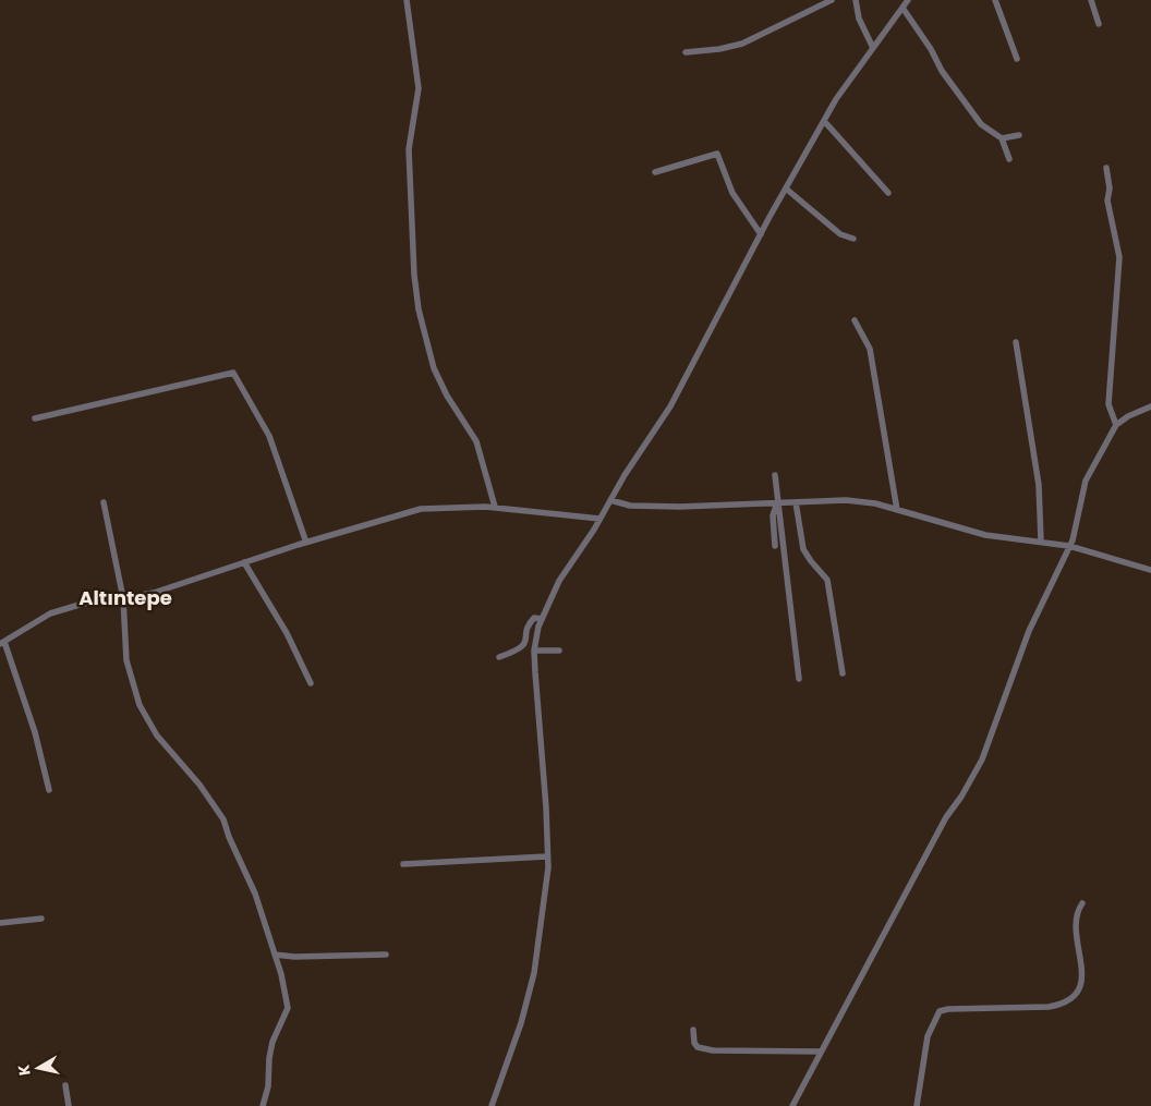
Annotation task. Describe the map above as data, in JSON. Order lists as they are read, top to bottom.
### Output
{
  "districts": ["Altıntepe"],
  "north": "left"
}
